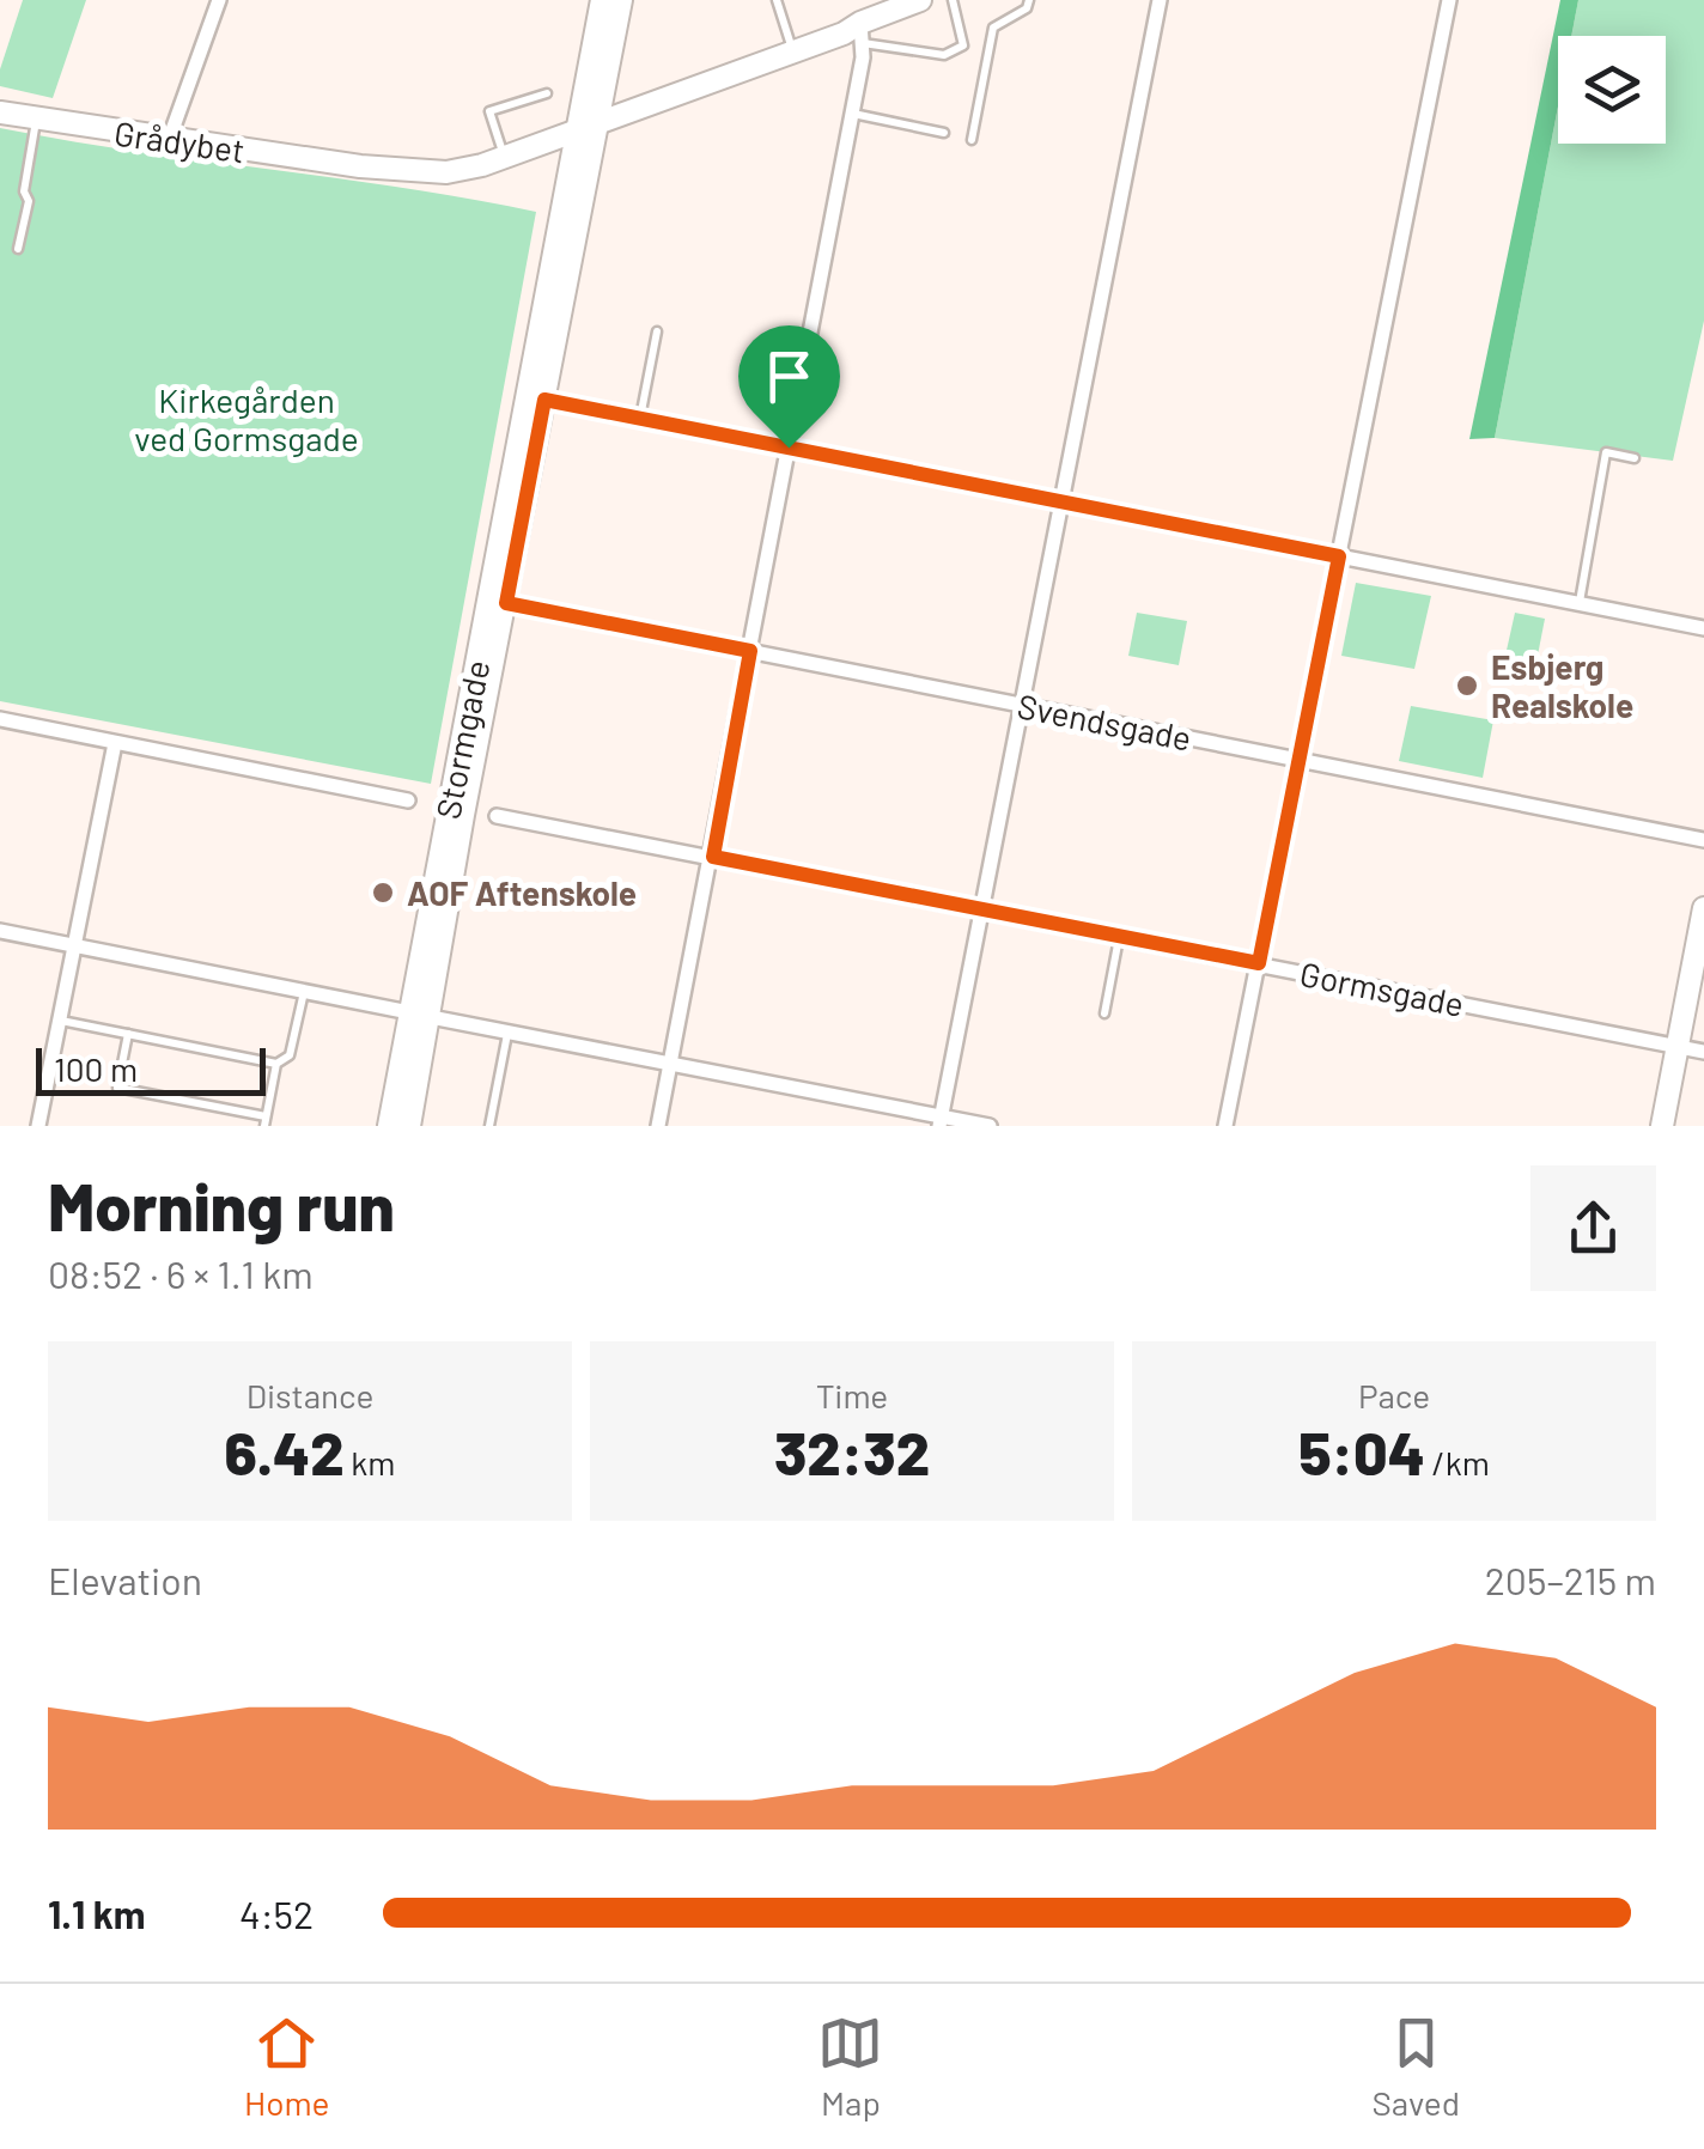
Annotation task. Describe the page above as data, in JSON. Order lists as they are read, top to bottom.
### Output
{
  "streets": {
    "street": [
      "Grådybet",
      "Svendsgade",
      "Stormgade",
      "Gormsgade"
    ]
  },
  "crossings": [
    ["Grådybet", "Stormgade"],
    ["Svendsgade", "Stormgade"]
  ],
  "parks": ["Kirkegården ved Gormsgade"],
  "places": ["Esbjerg Realskole", "AOF Aftenskole"],
  "scale_bar": "100 m",
  "page": {
    "scale": "100 m",
    "heading": ["Morning run", "08:52 · 6 × 1.1 km"],
    "stats": [
      ["Distance", "6.42 km"],
      ["Time", "32:32"],
      ["Pace", "5:04 /km"]
    ],
    "chart": ["Elevation", "205–215 m"],
    "list": [
      {
        "name": "1.1 km",
        "note": "4:52"
      }
    ],
    "tabs": ["Home", "Map", "Saved"]
  }
}
